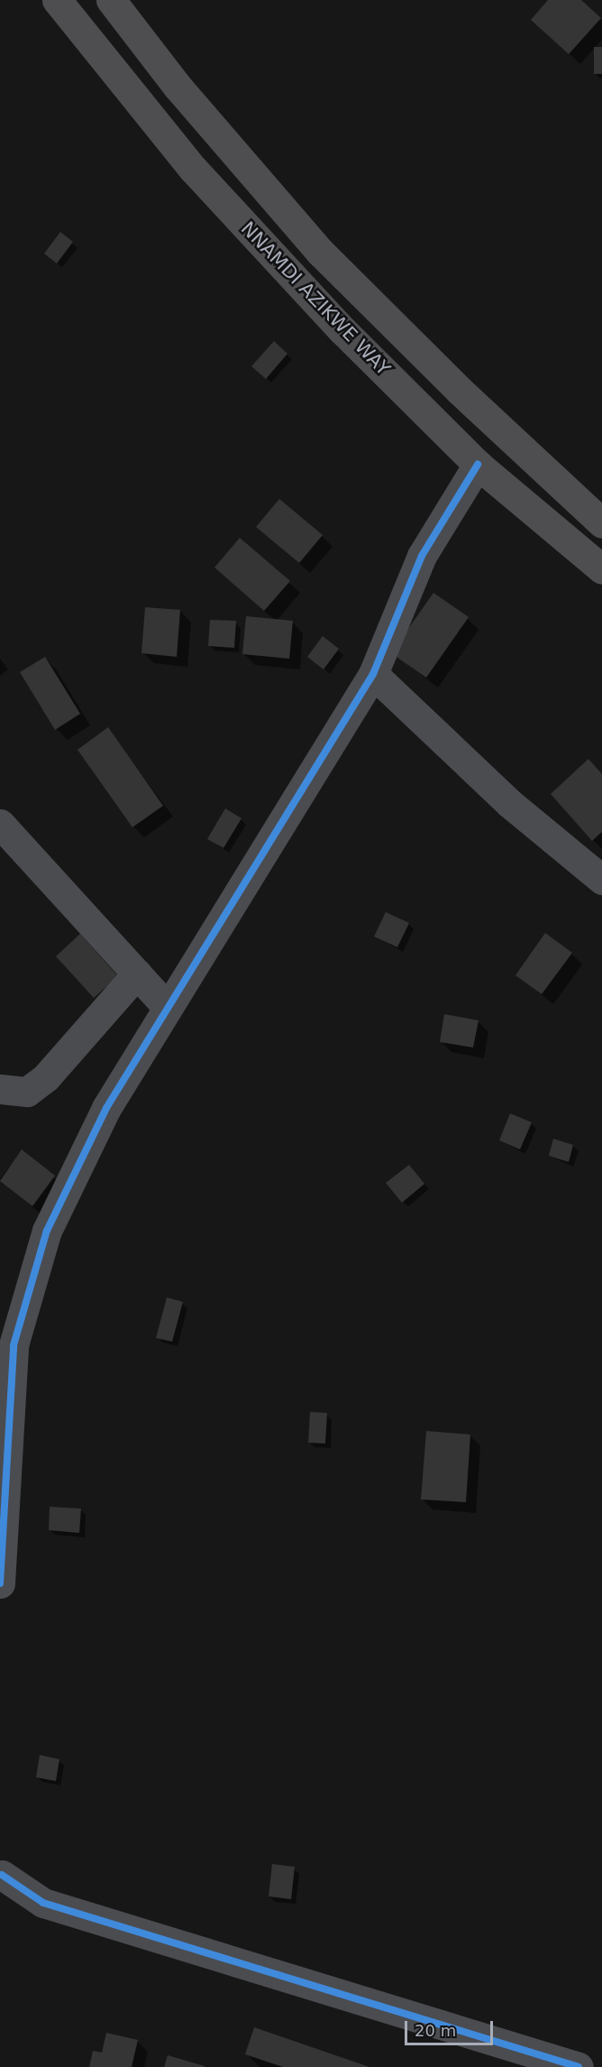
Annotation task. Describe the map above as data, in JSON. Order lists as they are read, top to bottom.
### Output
{
  "streets": {
    "highway": ["NNAMDI AZIKWE WAY"]
  },
  "scale_bar": "20 m"
}
